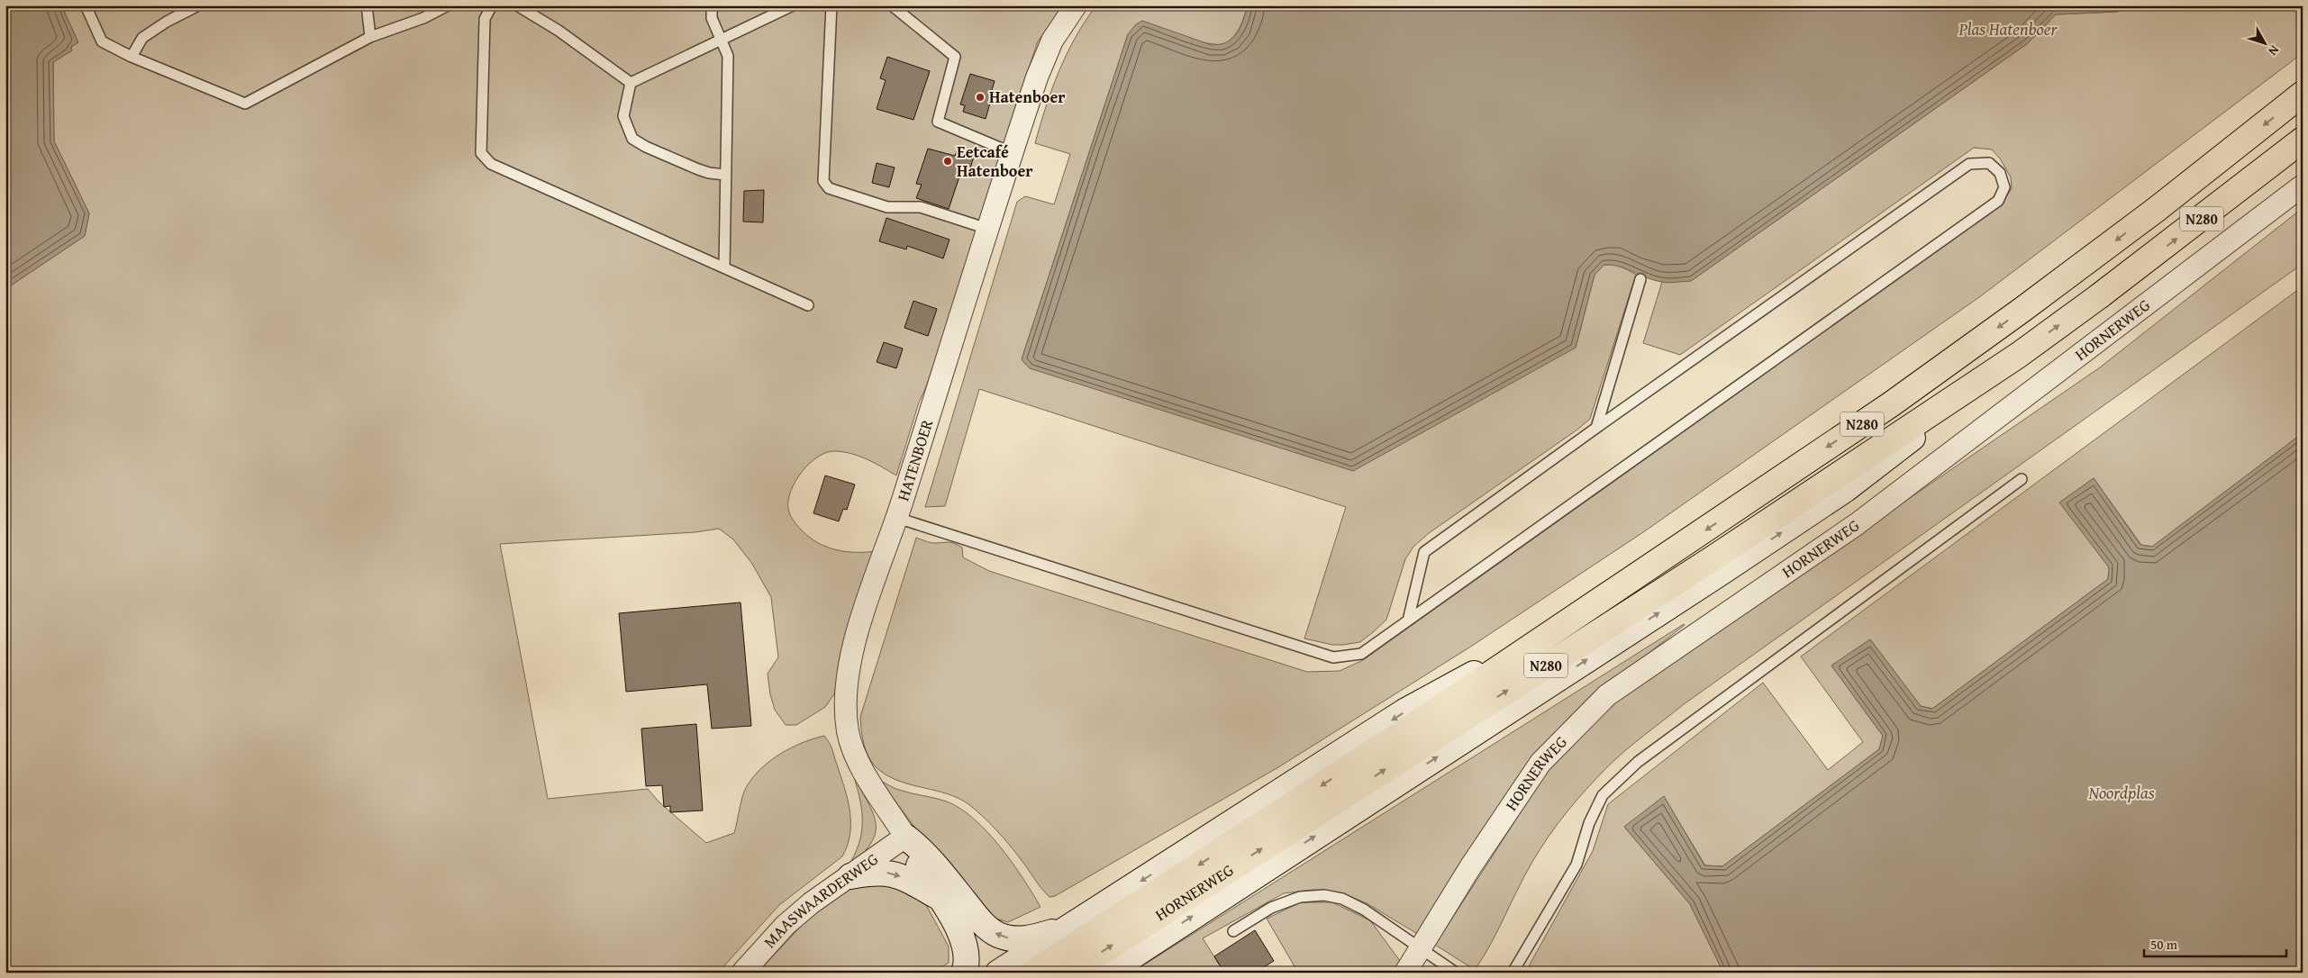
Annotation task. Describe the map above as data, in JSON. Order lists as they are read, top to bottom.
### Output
{
  "streets": {
    "main road": ["N280", "HORNERWEG"],
    "street": ["HATENBOER", "MAASWAARDERWEG"]
  },
  "crossings": [
    ["HATENBOER", "MAASWAARDERWEG"]
  ],
  "water": ["Plas Hatenboer", "Noordplas"],
  "places": ["Hatenboer", "Eetcafé Hatenboer"],
  "scale_bar": "50 m",
  "north": "bottom right"
}
